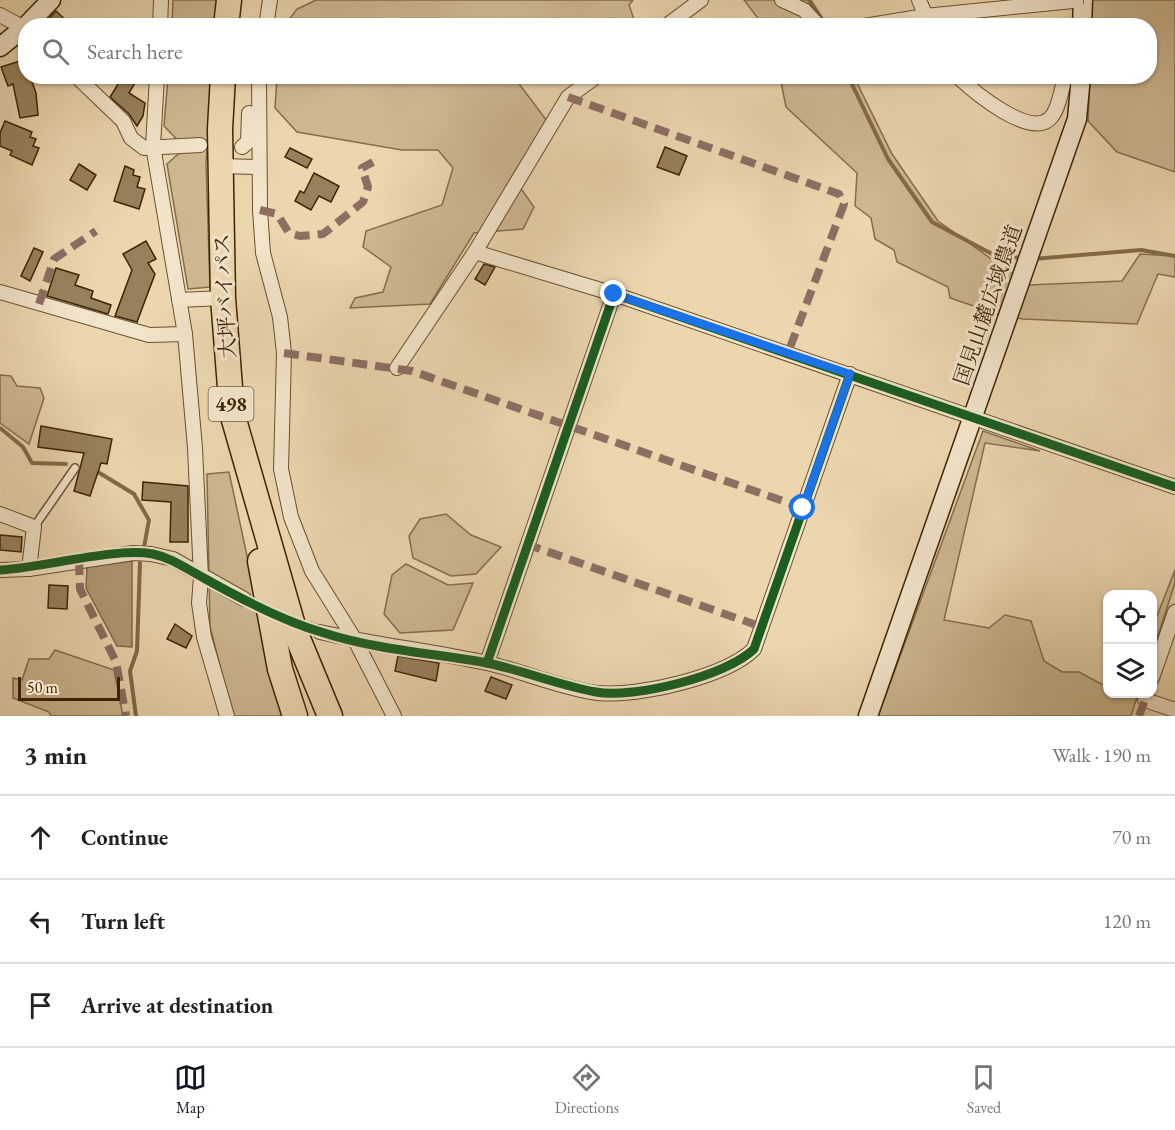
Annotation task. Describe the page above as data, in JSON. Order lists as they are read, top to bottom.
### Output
{
  "streets": {
    "highway": ["大坪バイパス", "498"],
    "street": ["国見山麓広域農道"]
  },
  "scale_bar": "50 m",
  "page": {
    "search": "Search here",
    "scale": "50 m",
    "heading": ["3 min", "Walk · 190 m"],
    "list": [
      ["Continue", "70 m"],
      ["Turn left", "120 m"],
      "Arrive at destination"
    ],
    "nav": ["Map", "Directions", "Saved"]
  }
}
